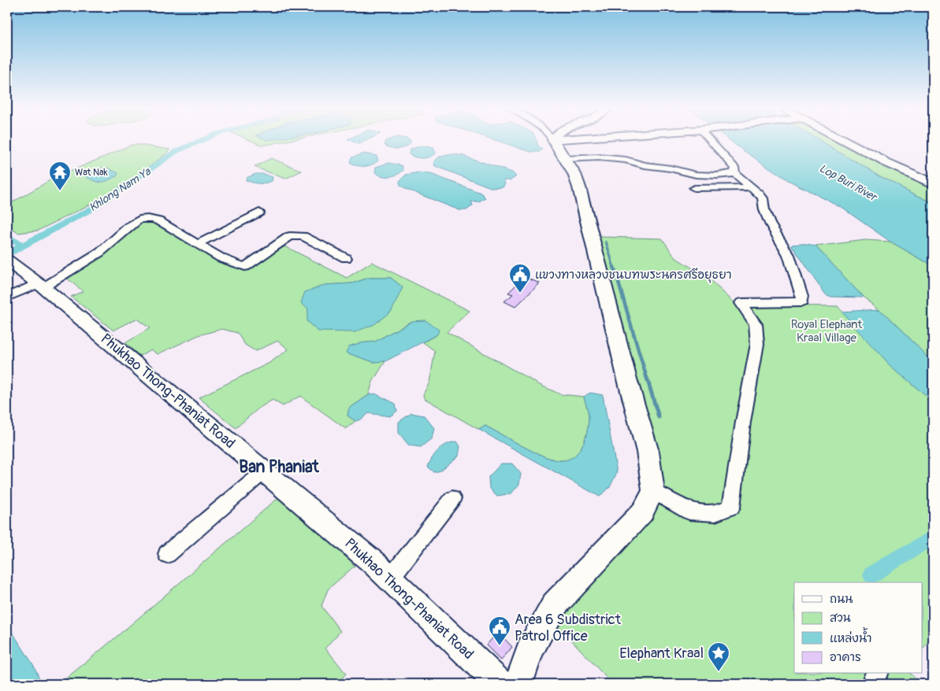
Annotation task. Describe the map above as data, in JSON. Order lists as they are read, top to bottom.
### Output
{
  "streets": {
    "street": ["Phukhao Thong-Phaniat Road"]
  },
  "districts": ["Ban Phaniat"],
  "water": ["Lop Buri River", "Khlong Nam Ya"],
  "parks": ["Royal Elephant Kraal Village"],
  "places": {
    "temple": ["Wat Nak"],
    "public building": ["แขวงทางหลวงชนบทพระนครศรีอยุธยา", "Area 6 Subdistrict Patrol Office"],
    "place": ["Elephant Kraal"]
  },
  "legend": [
    "ถนน",
    "สวน",
    "แหล่งน้ำ",
    "อาคาร"
  ]
}
